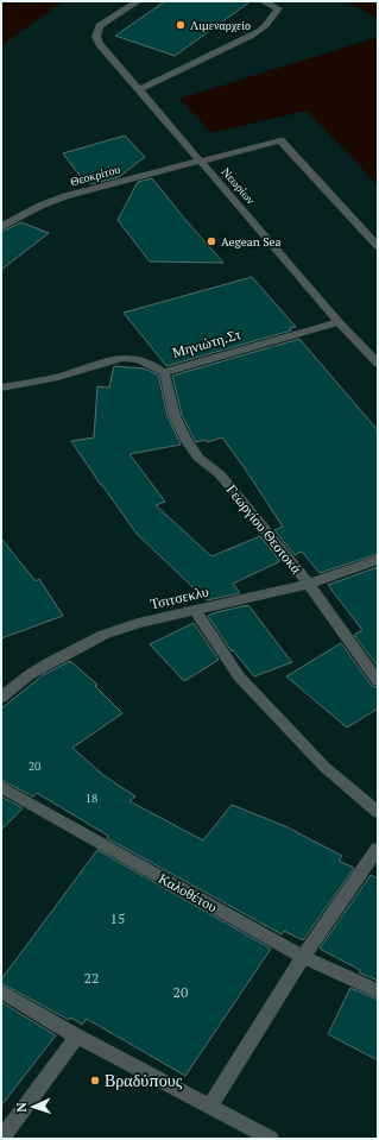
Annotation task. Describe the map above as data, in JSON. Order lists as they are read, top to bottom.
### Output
{
  "streets": {
    "street": [
      "Θεοκρίτου",
      "Νεωρίων",
      "Μηνιώτη.Στ",
      "Γεωργίου Θεοτοκά",
      "Τσιτσεκλυ",
      "Καλοθέτου"
    ]
  },
  "crossings": [
    ["Θεοκρίτου", "Νεωρίων"],
    ["Νεωρίων", "Μηνιώτη.Στ"],
    ["Μηνιώτη.Στ", "Γεωργίου Θεοτοκά"],
    ["Γεωργίου Θεοτοκά", "Τσιτσεκλυ"]
  ],
  "places": ["Λιμεναρχείο", "Aegean Sea", "Βραδύπους"],
  "house_numbers": [
    "20",
    "18",
    "15",
    "22",
    "20"
  ],
  "north": "left"
}
